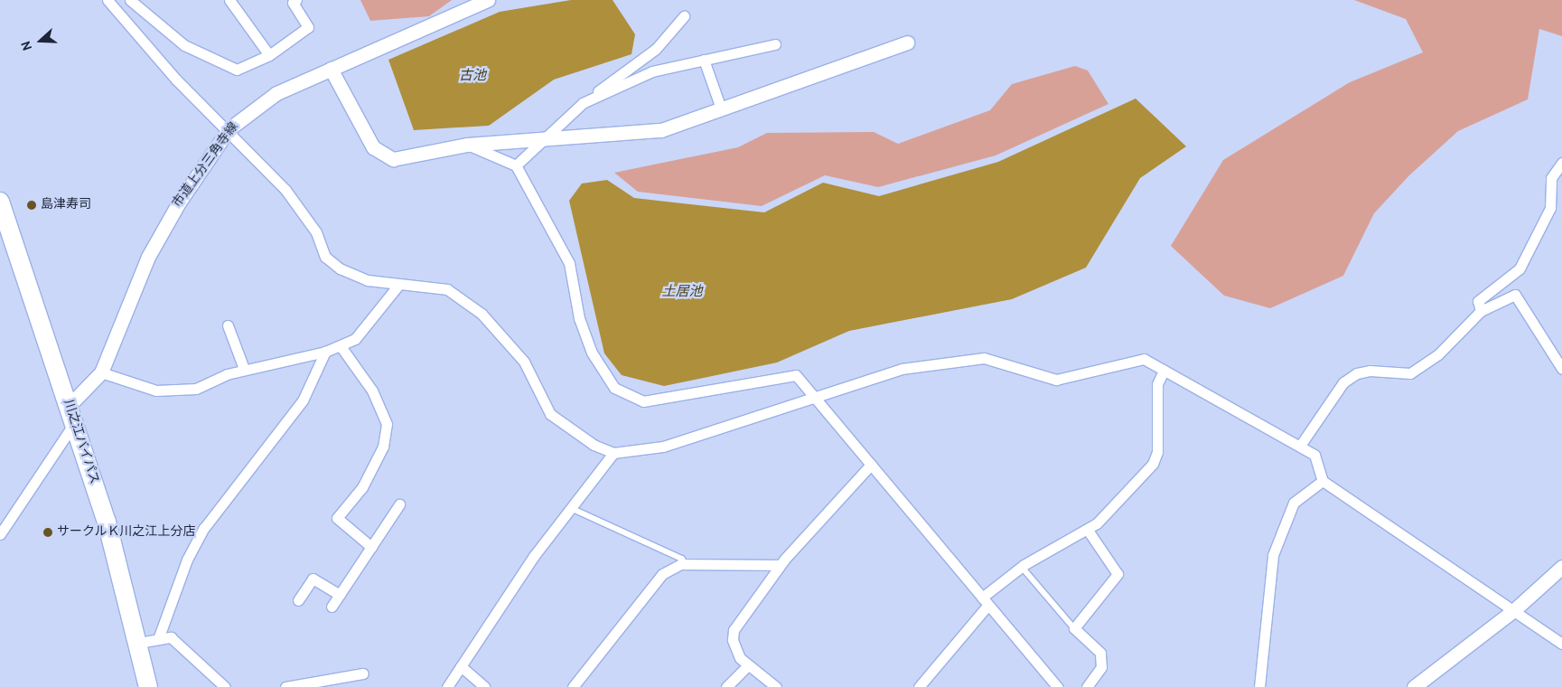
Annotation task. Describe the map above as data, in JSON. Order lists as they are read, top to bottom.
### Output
{
  "streets": {
    "highway": ["川之江バイパス"],
    "street": ["市道上分三角寺線"]
  },
  "crossings": [
    ["市道上分三角寺線", "川之江バイパス"]
  ],
  "water": ["古池", "土居池"],
  "places": ["島津寿司", "サークルＫ川之江上分店"],
  "north": "left"
}
